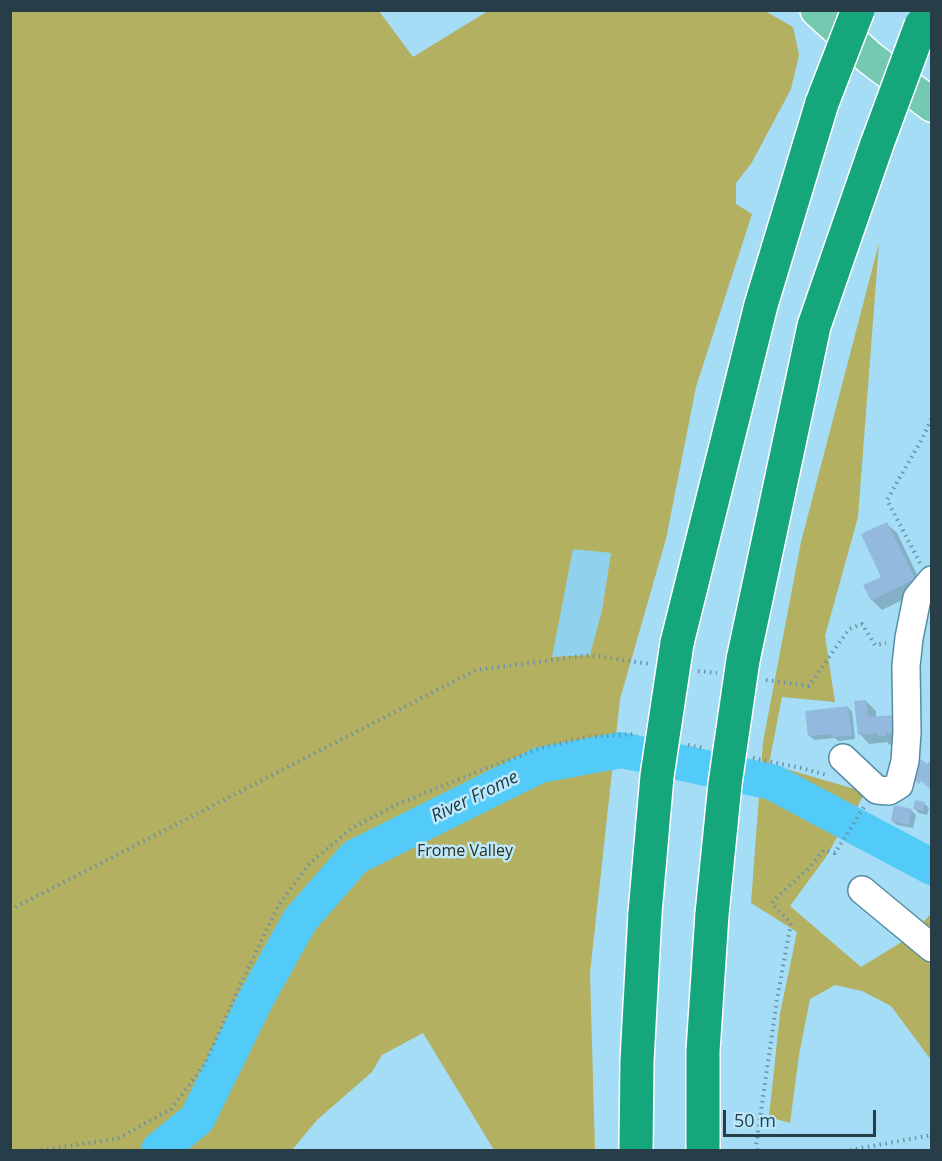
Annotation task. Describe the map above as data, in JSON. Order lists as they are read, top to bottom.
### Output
{
  "water": ["River Frome"],
  "parks": ["Frome Valley"],
  "scale_bar": "50 m"
}
